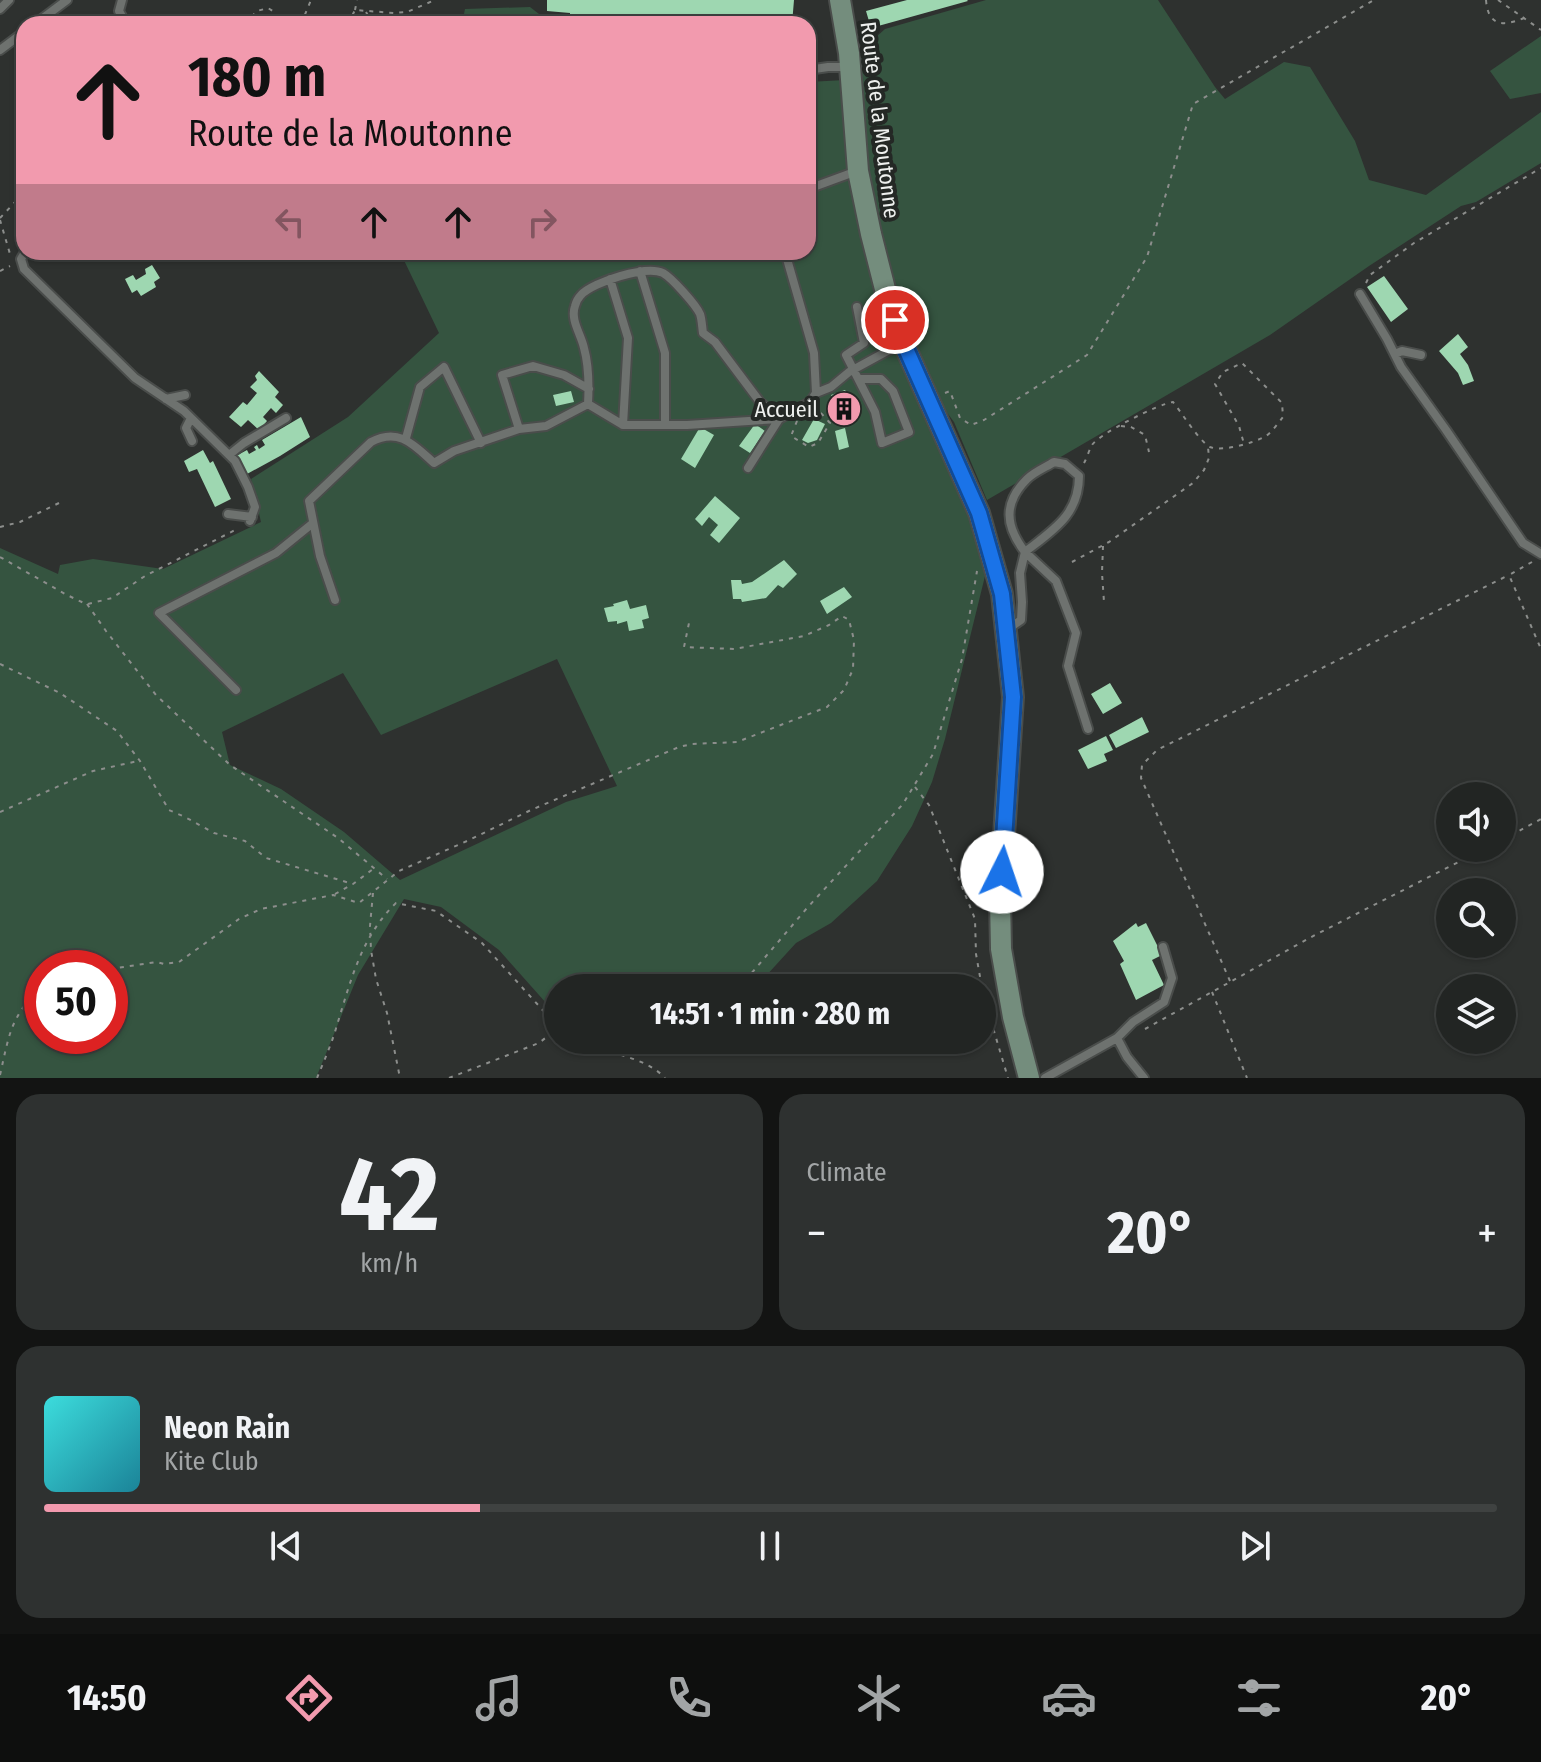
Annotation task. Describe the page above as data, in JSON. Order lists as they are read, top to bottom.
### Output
{
  "streets": {
    "main road": ["Route de la Moutonne"]
  },
  "places": {
    "building": ["Accueil"]
  },
  "page": {
    "turn": ["180 m", "Route de la Moutonne"],
    "limit": "50",
    "trip": "14:51 · 1 min · 280 m",
    "tile": [
      ["42", "km/h"],
      "Climate"
    ],
    "heat": ["−", "20°", "+"],
    "song": ["Neon Rain", "Kite Club"],
    "tabs": ["14:50", "20°"]
  }
}
